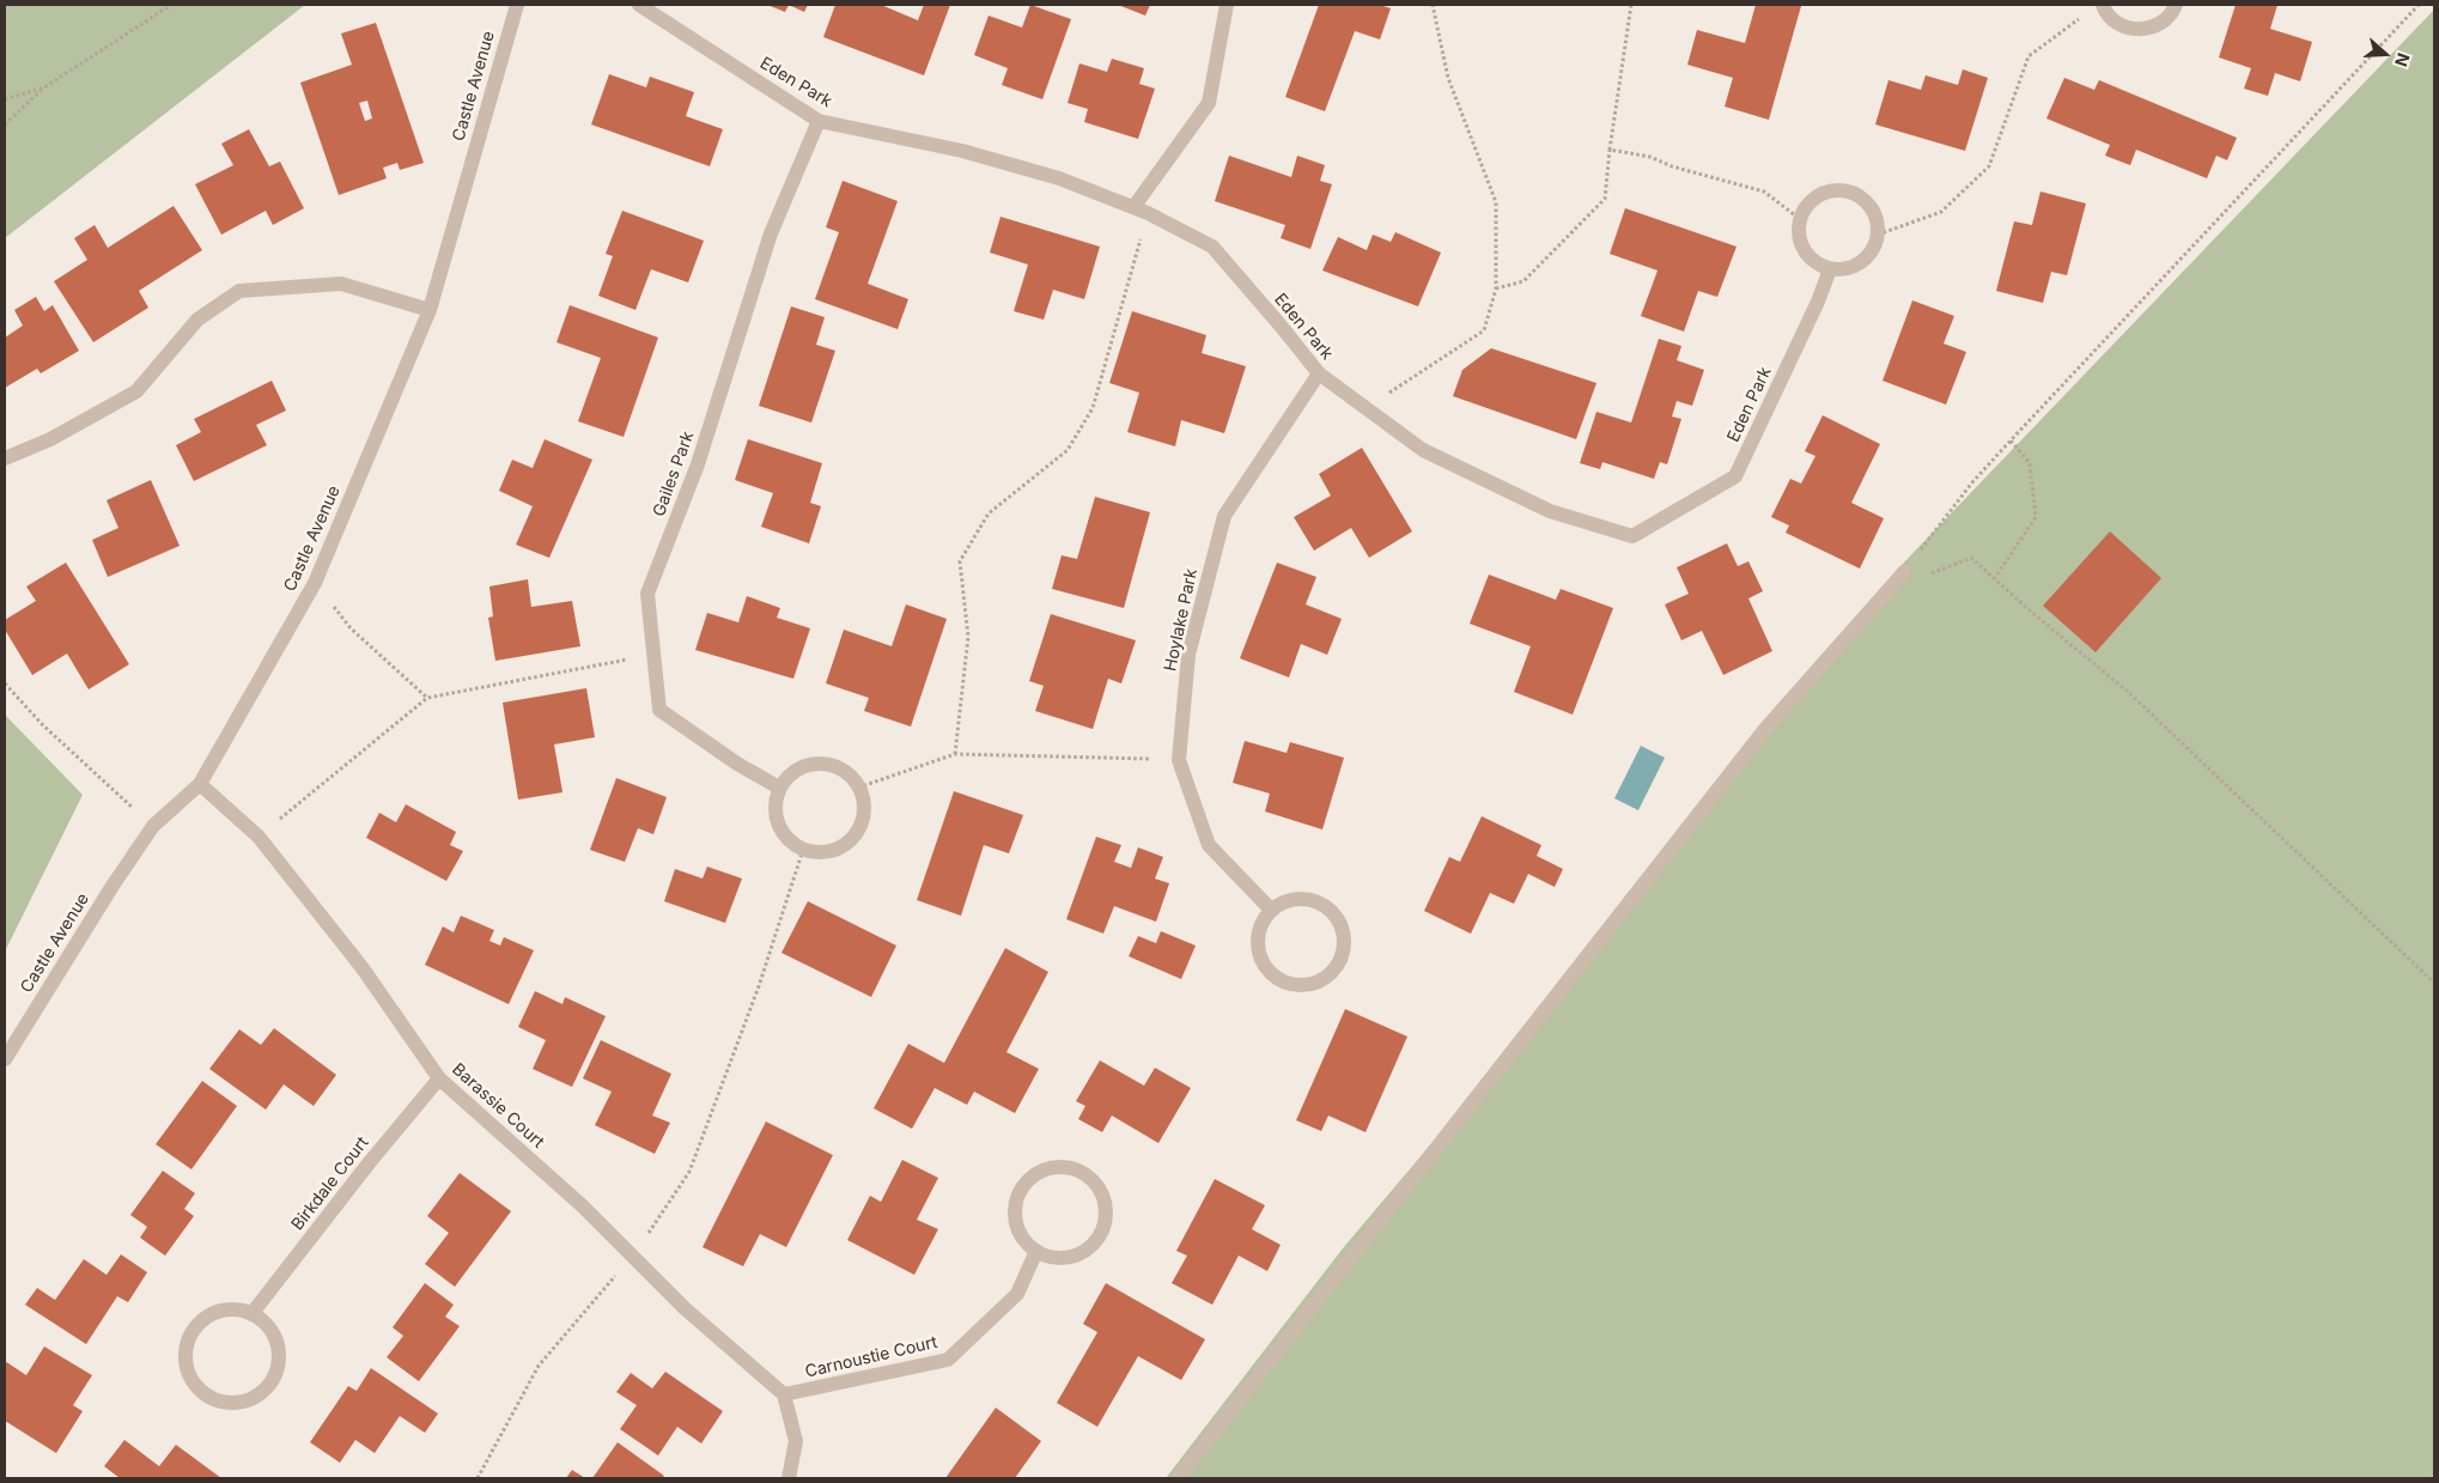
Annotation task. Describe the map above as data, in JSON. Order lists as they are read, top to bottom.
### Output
{
  "streets": {
    "street": [
      "Eden Park",
      "Castle Avenue",
      "Gailes Park",
      "Hoylake Park",
      "Barassie Court",
      "Birkdale Court",
      "Carnoustie Court"
    ]
  },
  "crossings": [
    ["Eden Park", "Gailes Park"],
    ["Eden Park", "Hoylake Park"],
    ["Castle Avenue", "Barassie Court"],
    ["Barassie Court", "Birkdale Court"],
    ["Barassie Court", "Carnoustie Court"]
  ],
  "north": "right"
}
